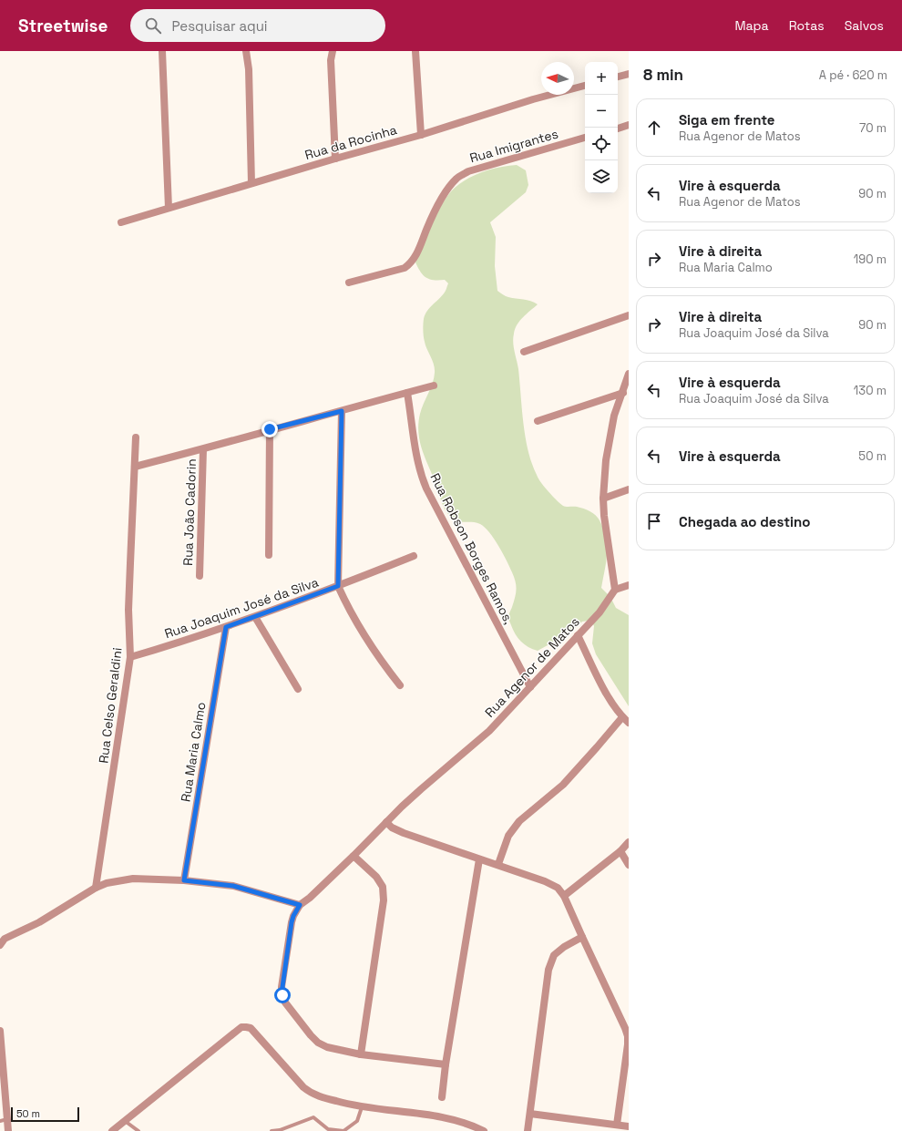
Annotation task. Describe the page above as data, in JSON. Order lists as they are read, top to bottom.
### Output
{
  "streets": {
    "street": [
      "Rua da Rocinha",
      "Rua Imigrantes",
      "Rua João Cadorin",
      "Rua Robson Borges Ramos,",
      "Rua Joaquim José da Silva",
      "Rua Agenor de Matos",
      "Rua Celso Geraldini",
      "Rua Maria Calmo"
    ]
  },
  "crossings": [
    ["Rua Robson Borges Ramos,", "Rua Agenor de Matos"],
    ["Rua Joaquim José da Silva", "Rua Celso Geraldini"],
    ["Rua Joaquim José da Silva", "Rua Maria Calmo"]
  ],
  "scale_bar": "50 m",
  "north": "left",
  "page": {
    "header": "Streetwise",
    "search": "Pesquisar aqui",
    "nav": ["Mapa", "Rotas", "Salvos"],
    "heading": ["8 min", "A pé · 620 m"],
    "map_buttons": ["+", "−"],
    "list": [
      ["Siga em frente", "Rua Agenor de Matos", "70 m"],
      ["Vire à esquerda", "Rua Agenor de Matos", "90 m"],
      ["Vire à direita", "Rua Maria Calmo", "190 m"],
      ["Vire à direita", "Rua Joaquim José da Silva", "90 m"],
      ["Vire à esquerda", "Rua Joaquim José da Silva", "130 m"],
      ["Vire à esquerda", "50 m"],
      "Chegada ao destino"
    ],
    "scale": "50 m"
  }
}
